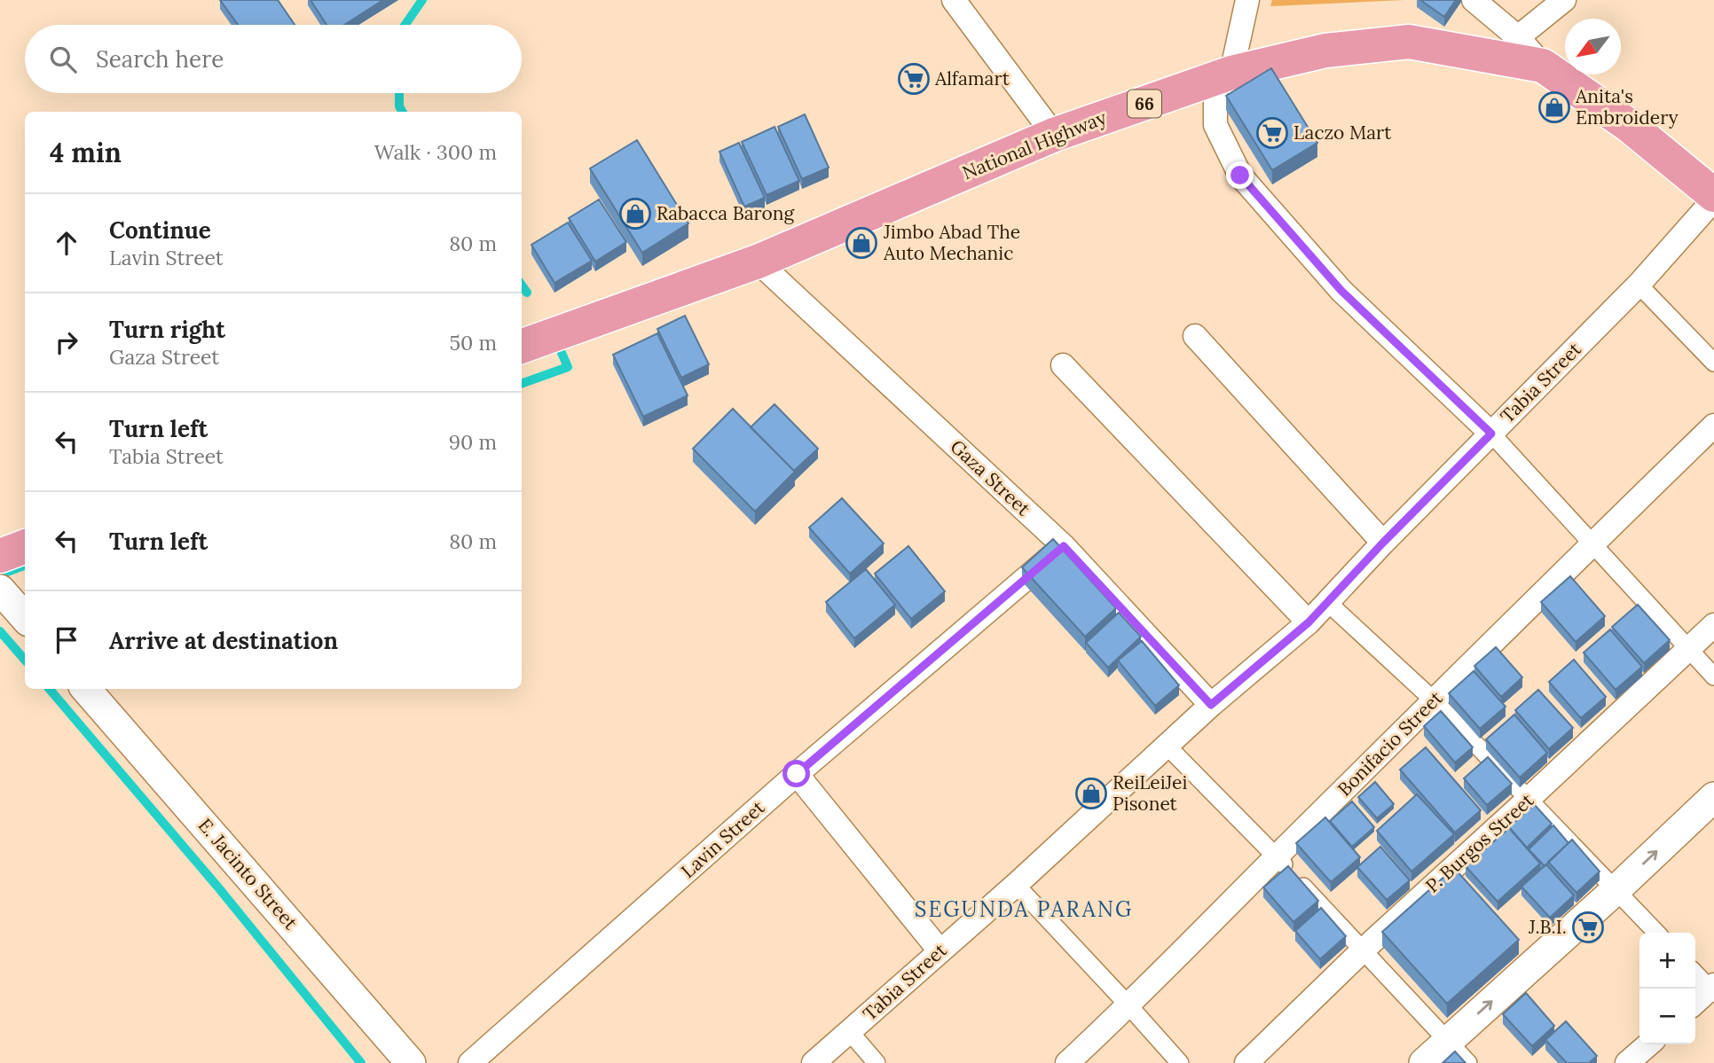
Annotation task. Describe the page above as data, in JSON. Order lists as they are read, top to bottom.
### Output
{
  "streets": {
    "main road": ["66", "National Highway"],
    "street": [
      "Tabia Street",
      "Gaza Street",
      "Bonifacio Street",
      "Lavin Street",
      "P. Burgos Street",
      "E. Jacinto Street"
    ]
  },
  "crossings": [
    ["National Highway", "Tabia Street"],
    ["National Highway", "Gaza Street"],
    ["Tabia Street", "Gaza Street"],
    ["Gaza Street", "Lavin Street"]
  ],
  "districts": ["SEGUNDA PARANG"],
  "places": {
    "supermarket": ["Alfamart", "Laczo Mart", "J.B.I."],
    "shop": [
      "Anita's Embroidery",
      "Rabacca Barong",
      "Jimbo Abad The Auto Mechanic",
      "ReiLeiJei Pisonet"
    ]
  },
  "north": "bottom left",
  "page": {
    "search": "Search here",
    "heading": ["4 min", "Walk · 300 m"],
    "list": [
      ["Continue", "Lavin Street", "80 m"],
      ["Turn right", "Gaza Street", "50 m"],
      ["Turn left", "Tabia Street", "90 m"],
      ["Turn left", "80 m"],
      "Arrive at destination"
    ],
    "map_buttons": ["+", "−"]
  }
}
